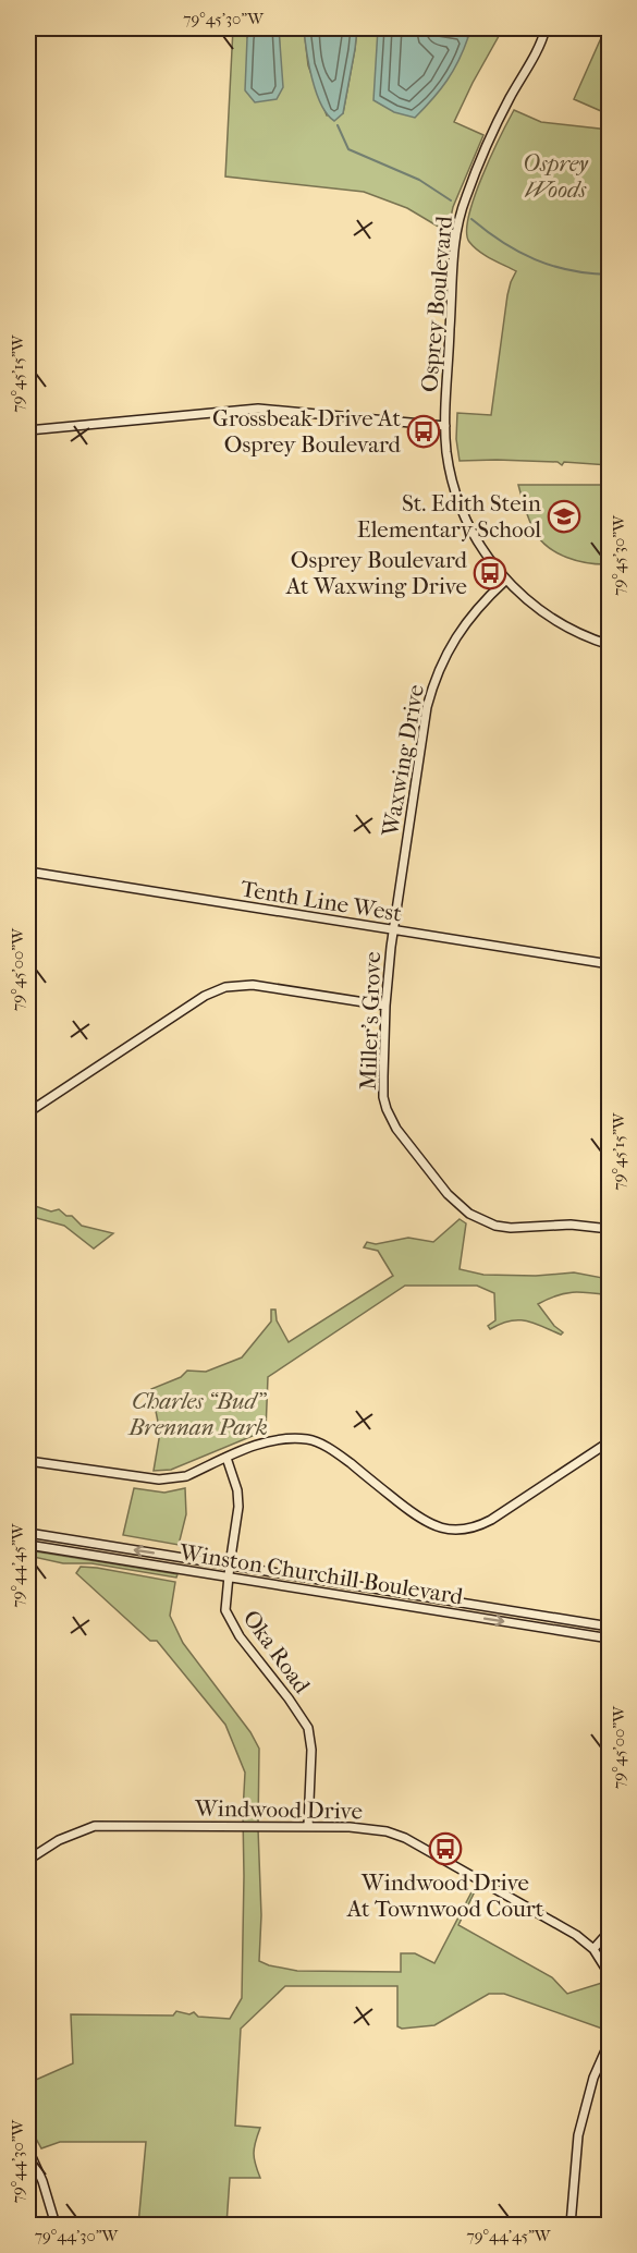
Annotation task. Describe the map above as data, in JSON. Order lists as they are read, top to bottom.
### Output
{
  "streets": {
    "street": [
      "Osprey Boulevard",
      "Waxwing Drive",
      "Tenth Line West",
      "Miller's Grove",
      "Winston Churchill Boulevard",
      "Oka Road",
      "Windwood Drive"
    ]
  },
  "crossings": [
    ["Osprey Boulevard", "Waxwing Drive"],
    ["Waxwing Drive", "Tenth Line West"],
    ["Waxwing Drive", "Miller's Grove"],
    ["Tenth Line West", "Miller's Grove"],
    ["Winston Churchill Boulevard", "Oka Road"],
    ["Oka Road", "Windwood Drive"]
  ],
  "parks": ["Osprey Woods", "Charles “Bud” Brennan Park"],
  "places": {
    "bus stop": ["Grossbeak Drive At Osprey Boulevard", "Osprey Boulevard At Waxwing Drive", "Windwood Drive At Townwood Court"],
    "school or university": ["St. Edith Stein Elementary School"]
  },
  "coordinates": [
    "79°45'30\"W",
    "79°45'15\"W",
    "79°45'00\"W",
    "79°44'45\"W",
    "79°44'30\"W"
  ]
}
